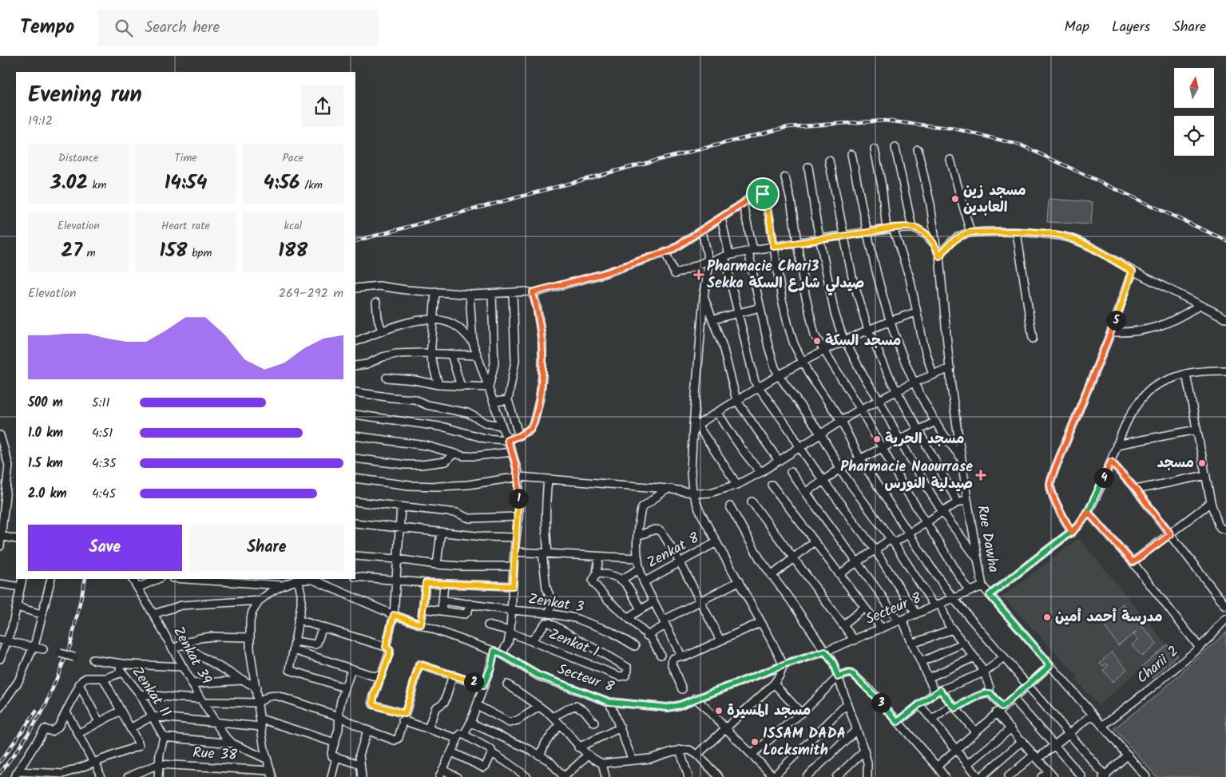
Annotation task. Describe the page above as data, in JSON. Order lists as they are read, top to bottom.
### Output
{
  "streets": {
    "street": [
      "Rue Dawha",
      "Zenkat 8",
      "Zenkat 3",
      "Secteur 8",
      "Zenkat 1",
      "Zenkat 39",
      "Charii 2",
      "Zenkat 11",
      "Rue 38"
    ]
  },
  "crossings": [
    ["Rue Dawha", "Secteur 8"],
    ["Rue Dawha", "Charii 2"],
    ["Zenkat 39", "Zenkat 11"]
  ],
  "places": {
    "other": [
      "مسجد زين العابدين",
      "مسجد السكة",
      "مسجد الحرية",
      "مسجد",
      "مدرسة أحمد أمين",
      "مسجد المسيرة",
      "ISSAM DADA Locksmith"
    ],
    "health": ["Pharmacie Chari3 Sekka صيدلي شارع السكة", "Pharmacie Naourrase صيدلية النورس"]
  },
  "north": "top",
  "page": {
    "header": "Tempo",
    "search": "Search here",
    "nav": ["Map", "Layers", "Share"],
    "heading": ["Evening run", "19:12"],
    "stats": [
      ["Distance", "3.02 km"],
      ["Time", "14:54"],
      ["Pace", "4:56 /km"],
      ["Elevation", "27 m"],
      ["Heart rate", "158 bpm"],
      ["kcal", "188"]
    ],
    "chart": ["Elevation", "269–292 m"],
    "pins": [
      "5",
      "4",
      "1",
      "2",
      "3"
    ],
    "list": [
      {
        "name": "500 m",
        "note": "5:11"
      },
      {
        "name": "1.0 km",
        "note": "4:51"
      },
      {
        "name": "1.5 km",
        "note": "4:35"
      },
      {
        "name": "2.0 km",
        "note": "4:45"
      }
    ],
    "buttons": ["Save", "Share"]
  }
}
